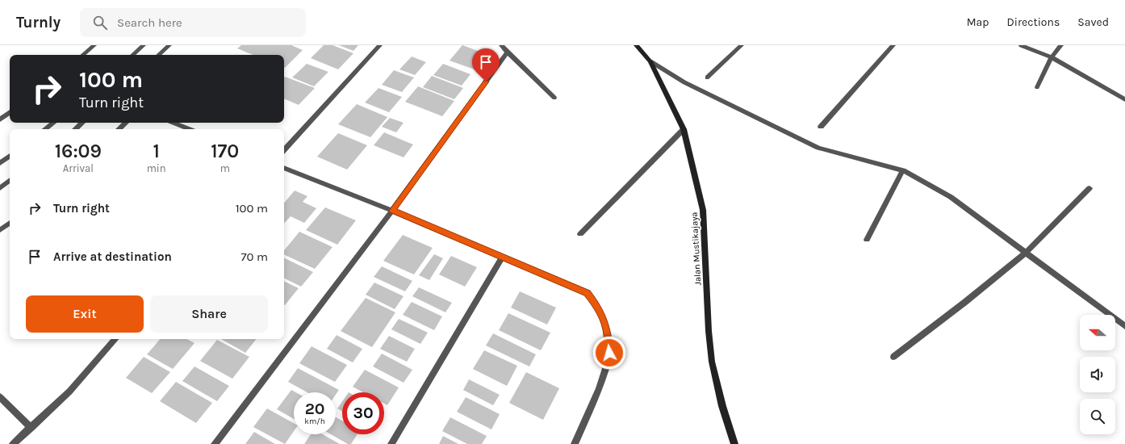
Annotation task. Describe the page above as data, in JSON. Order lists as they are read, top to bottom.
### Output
{
  "streets": {
    "main road": ["Jalan Mustikajaya"]
  },
  "north": "left",
  "page": {
    "header": "Turnly",
    "search": "Search here",
    "nav": ["Map", "Directions", "Saved"],
    "turn": ["100 m", "Turn right"],
    "eta": [
      "16:09",
      "Arrival",
      "1",
      "min",
      "170",
      "m"
    ],
    "list": [
      {
        "name": "Turn right",
        "value": "100 m"
      },
      {
        "name": "Arrive at destination",
        "value": "70 m"
      }
    ],
    "buttons": ["Exit", "Share"],
    "speed": "20 km/h",
    "limit": "30"
  }
}
